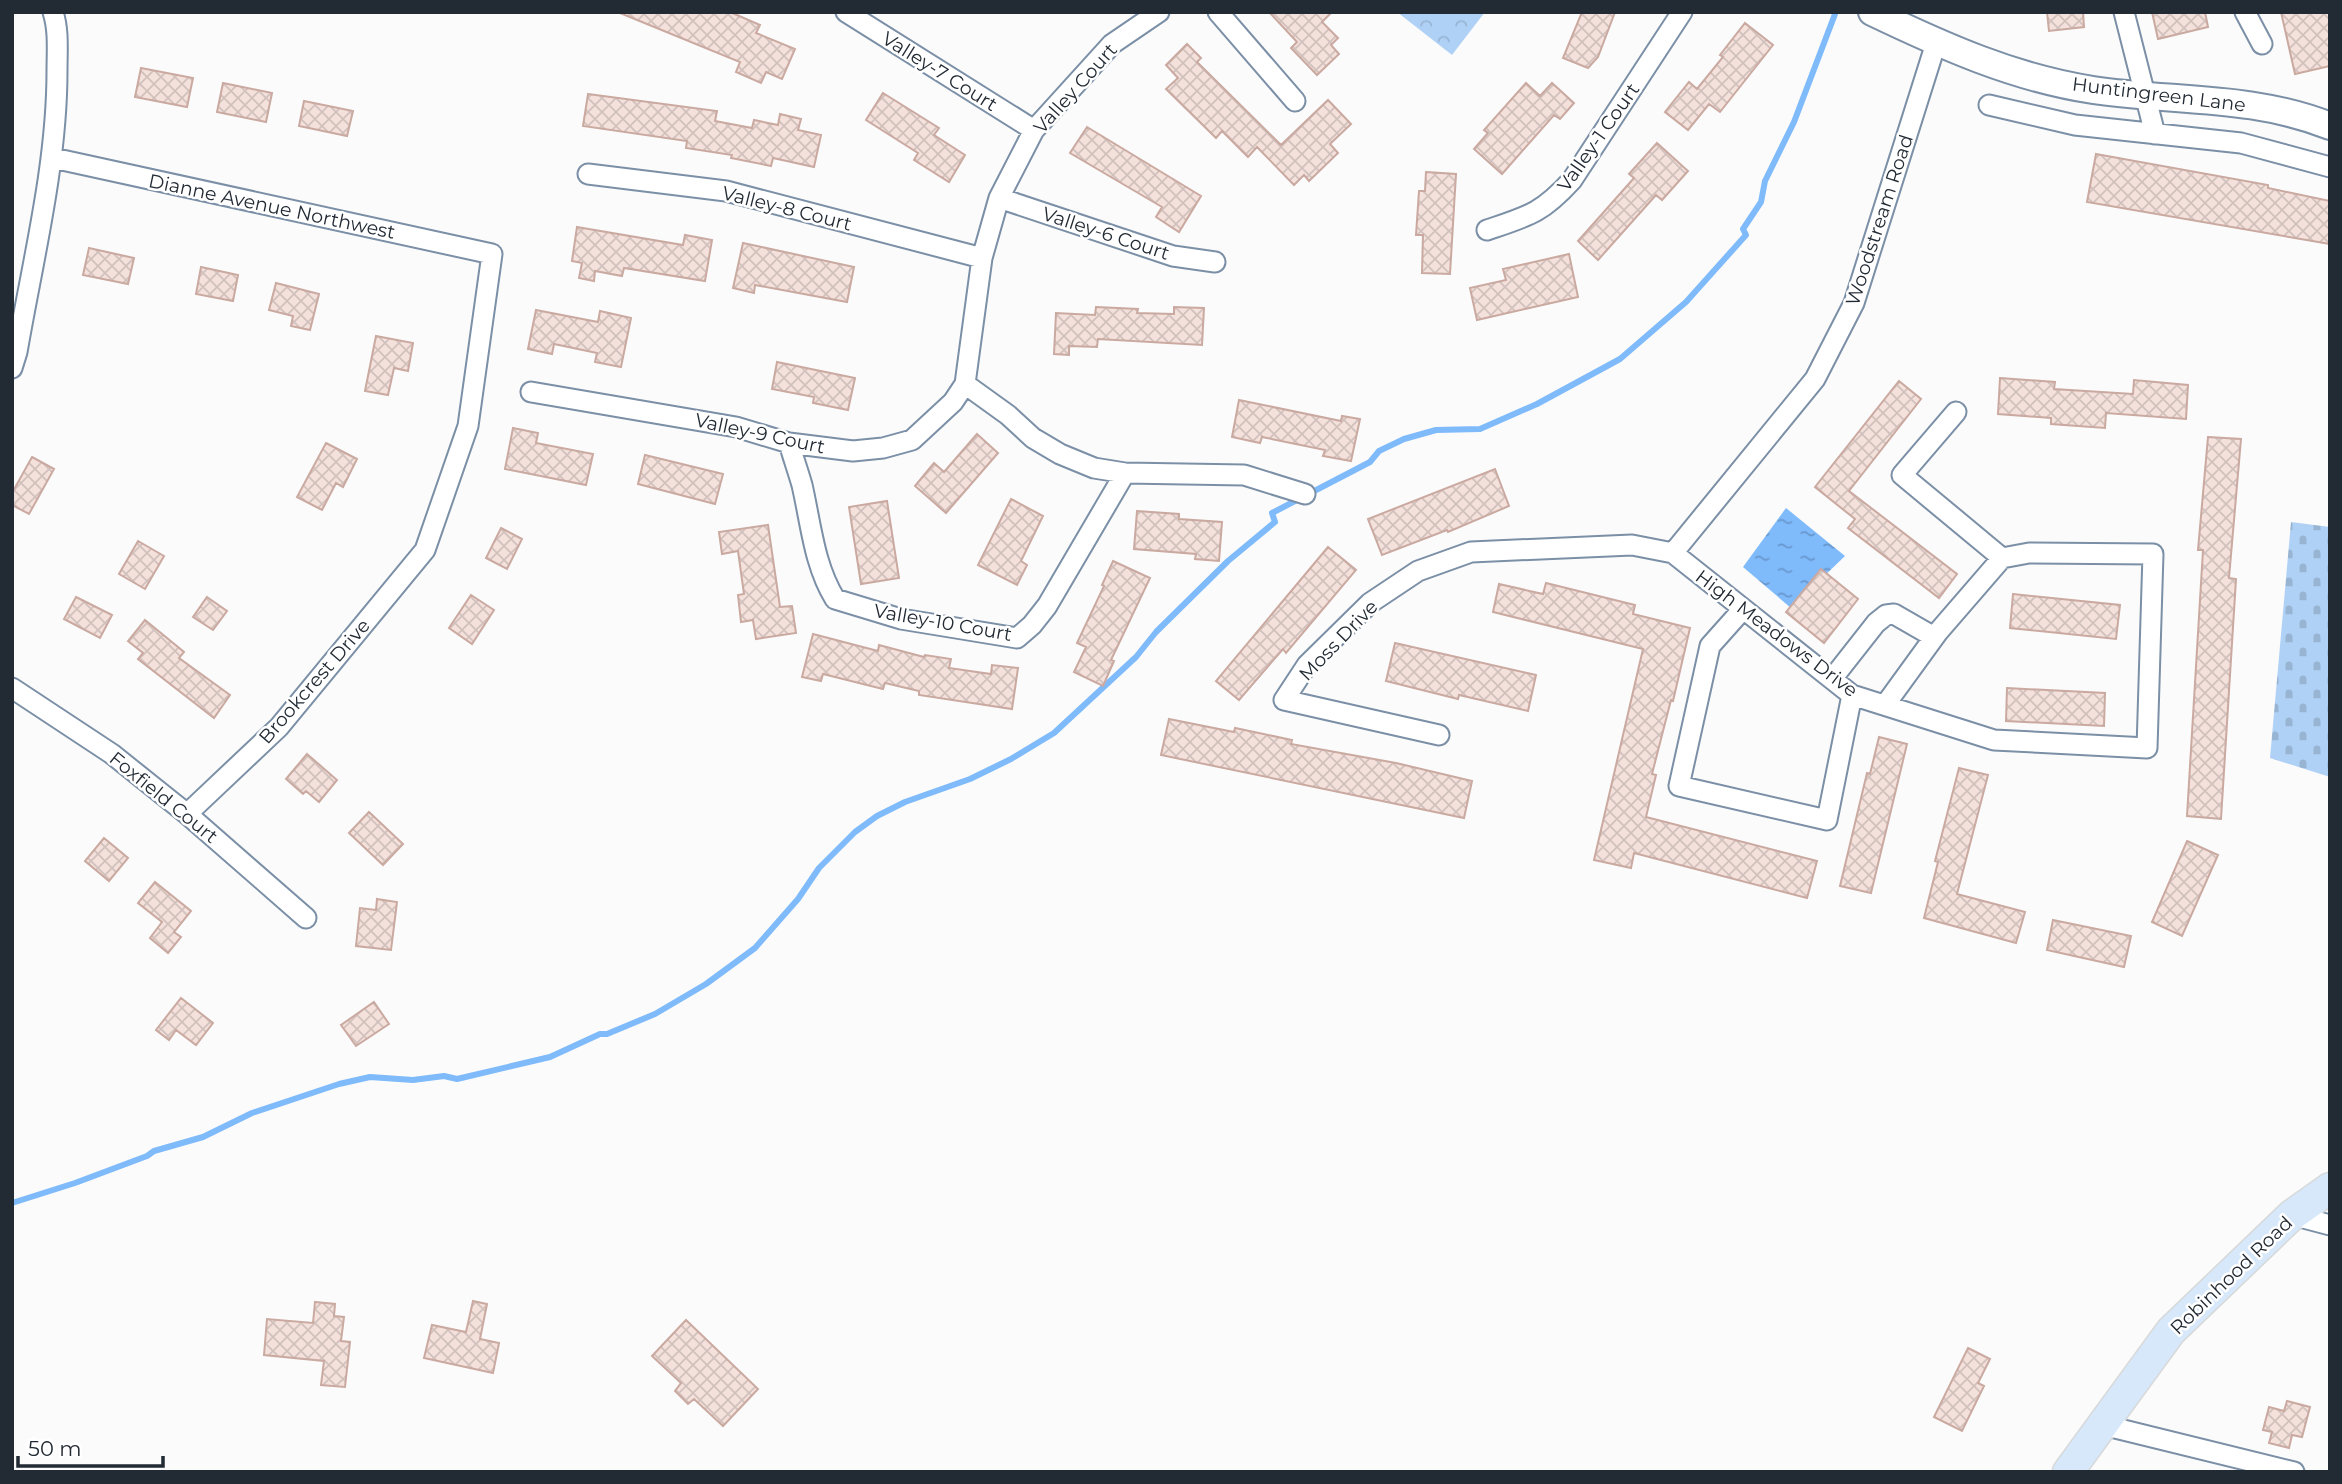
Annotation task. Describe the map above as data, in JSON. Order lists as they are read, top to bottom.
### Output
{
  "streets": {
    "main road": ["Robinhood Road"],
    "street": [
      "Valley-7 Court",
      "Valley Court",
      "Huntingreen Lane",
      "Valley-1 Court",
      "Dianne Avenue Northwest",
      "Valley-8 Court",
      "Woodstream Road",
      "Valley-6 Court",
      "Valley-9 Court",
      "Valley-10 Court",
      "High Meadows Drive",
      "Moss Drive",
      "Brookcrest Drive",
      "Foxfield Court"
    ]
  },
  "crossings": [
    ["Valley-7 Court", "Valley Court"],
    ["Valley Court", "Valley-8 Court"],
    ["Valley Court", "Valley-6 Court"],
    ["Valley Court", "Valley-9 Court"],
    ["Huntingreen Lane", "Woodstream Road"],
    ["Dianne Avenue Northwest", "Brookcrest Drive"],
    ["Woodstream Road", "High Meadows Drive"],
    ["Woodstream Road", "Moss Drive"],
    ["Valley-9 Court", "Valley-10 Court"],
    ["High Meadows Drive", "Moss Drive"],
    ["Brookcrest Drive", "Foxfield Court"]
  ],
  "scale_bar": "50 m"
}
